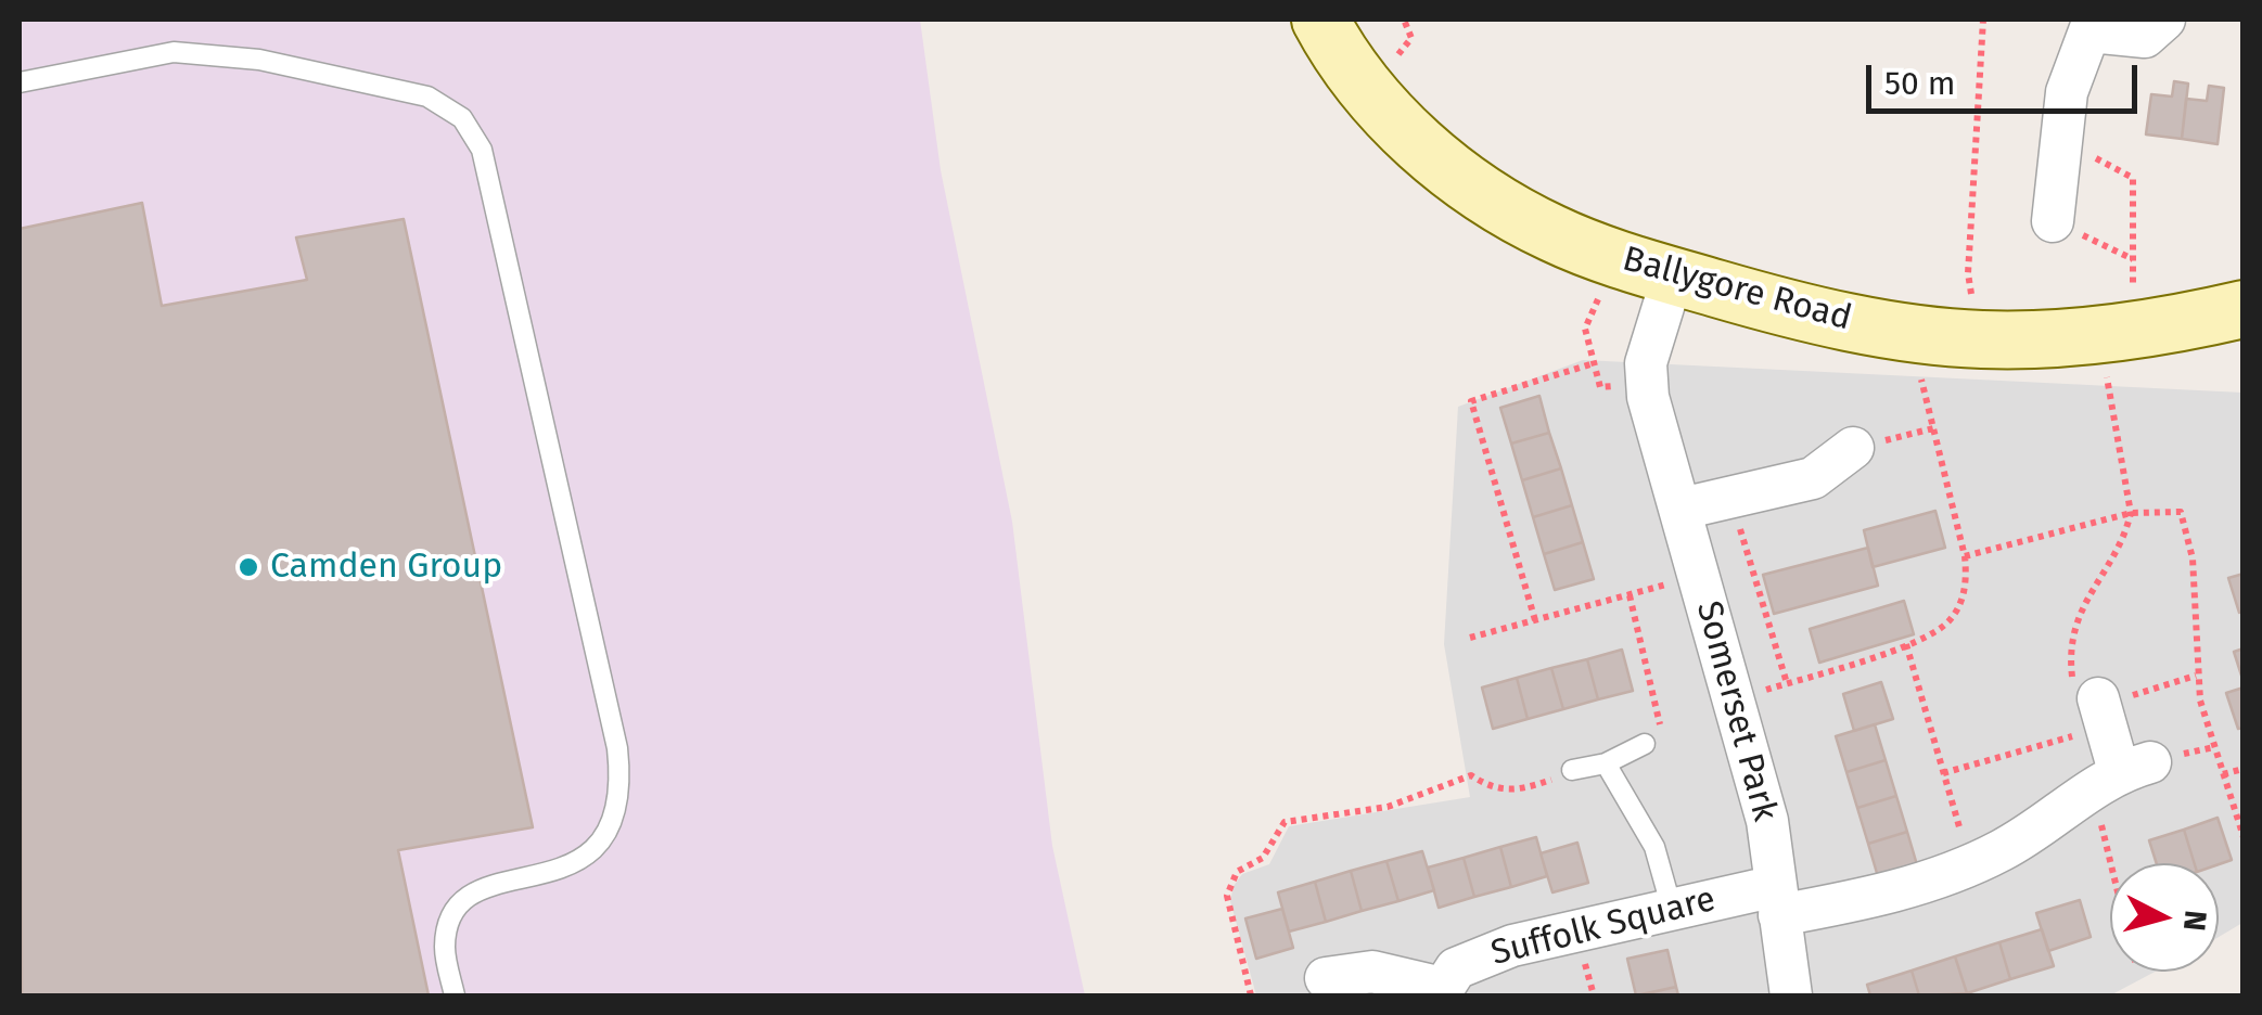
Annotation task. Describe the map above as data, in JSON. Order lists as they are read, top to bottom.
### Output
{
  "streets": {
    "street": ["Ballygore Road", "Somerset Park", "Suffolk Square"]
  },
  "crossings": [
    ["Ballygore Road", "Somerset Park"],
    ["Somerset Park", "Suffolk Square"]
  ],
  "places": ["Camden Group"],
  "scale_bar": "50 m",
  "north": "right"
}
